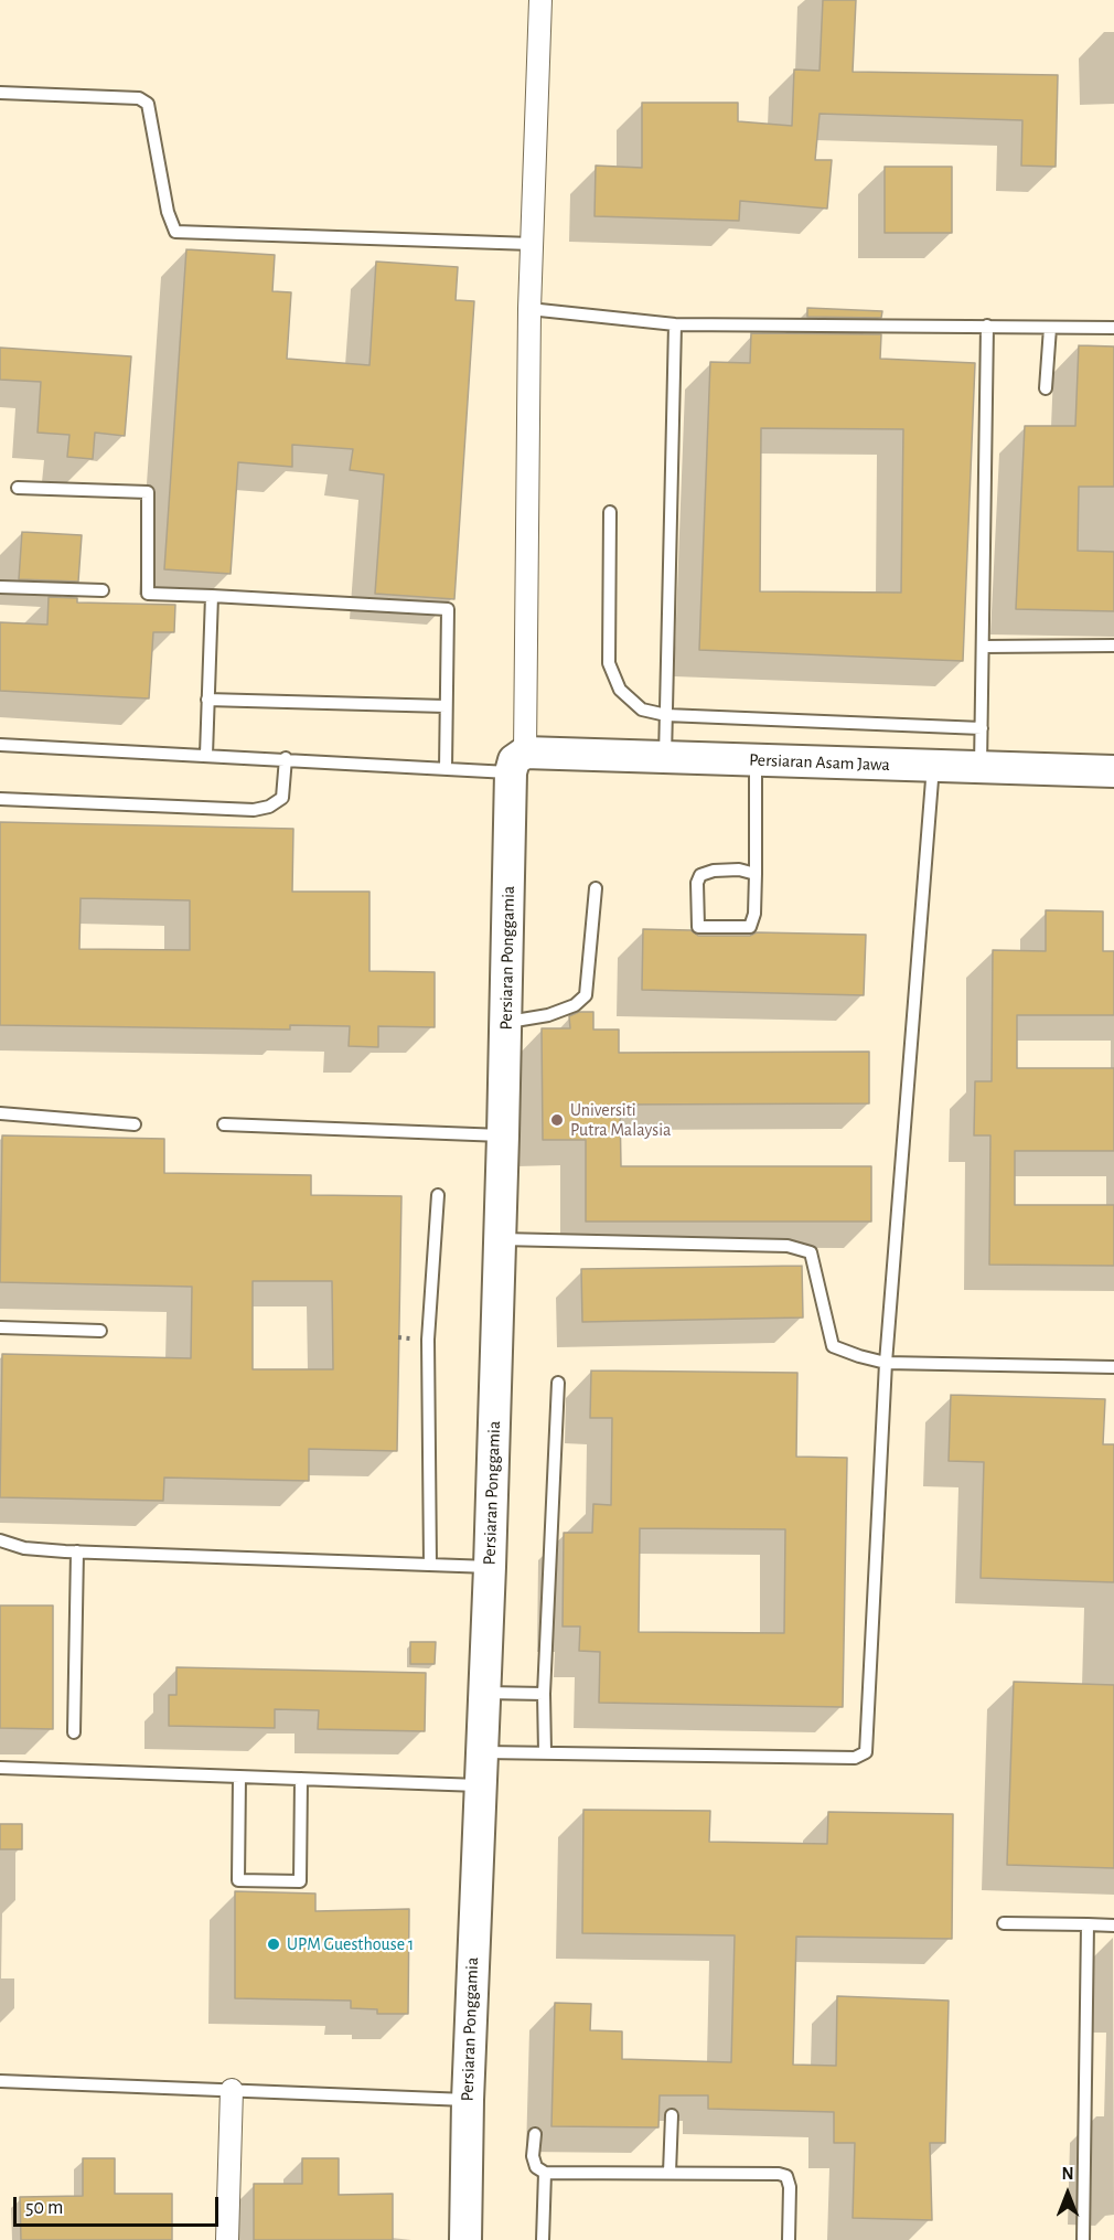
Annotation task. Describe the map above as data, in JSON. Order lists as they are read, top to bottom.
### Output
{
  "streets": {
    "street": ["Persiaran Asam Jawa", "Persiaran Ponggamia"]
  },
  "crossings": [
    ["Persiaran Asam Jawa", "Persiaran Ponggamia"]
  ],
  "places": ["Universiti Putra Malaysia", "UPM Guesthouse 1"],
  "scale_bar": "50 m",
  "north": "top"
}
